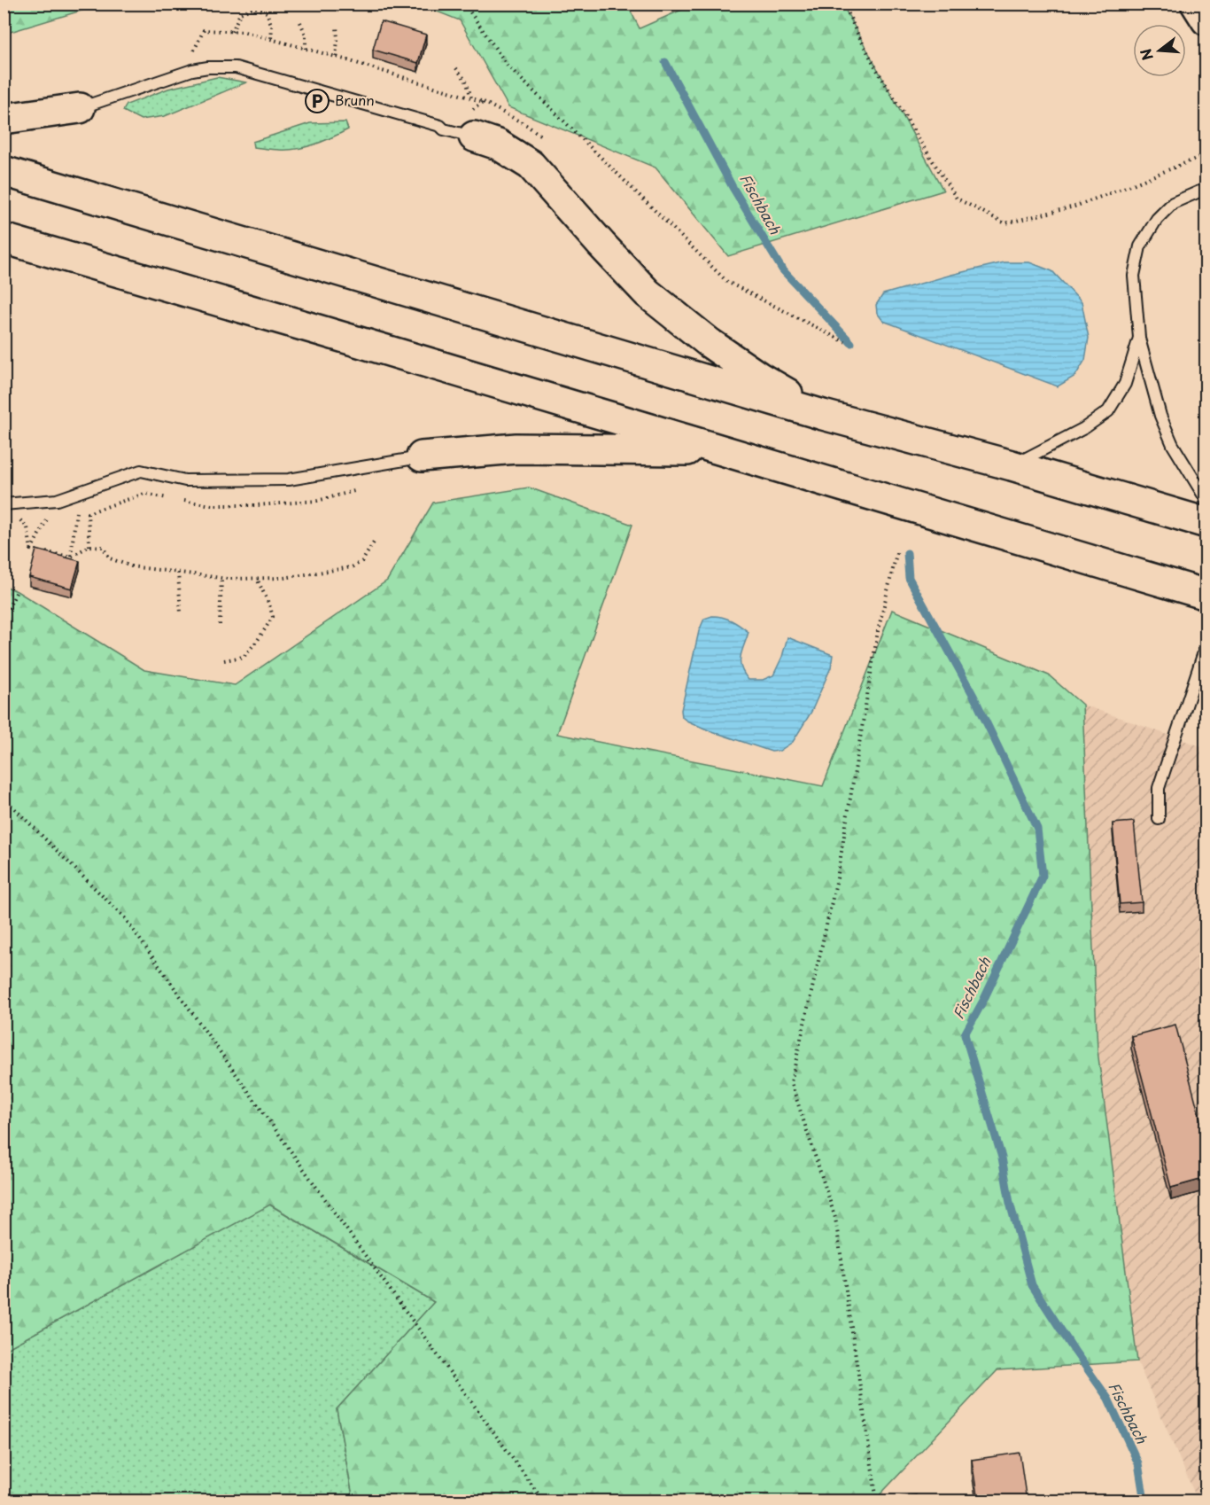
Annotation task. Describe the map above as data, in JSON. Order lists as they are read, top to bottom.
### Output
{
  "water": ["Fischbach"],
  "places": {
    "parking": ["Brunn"]
  },
  "north": "left"
}
